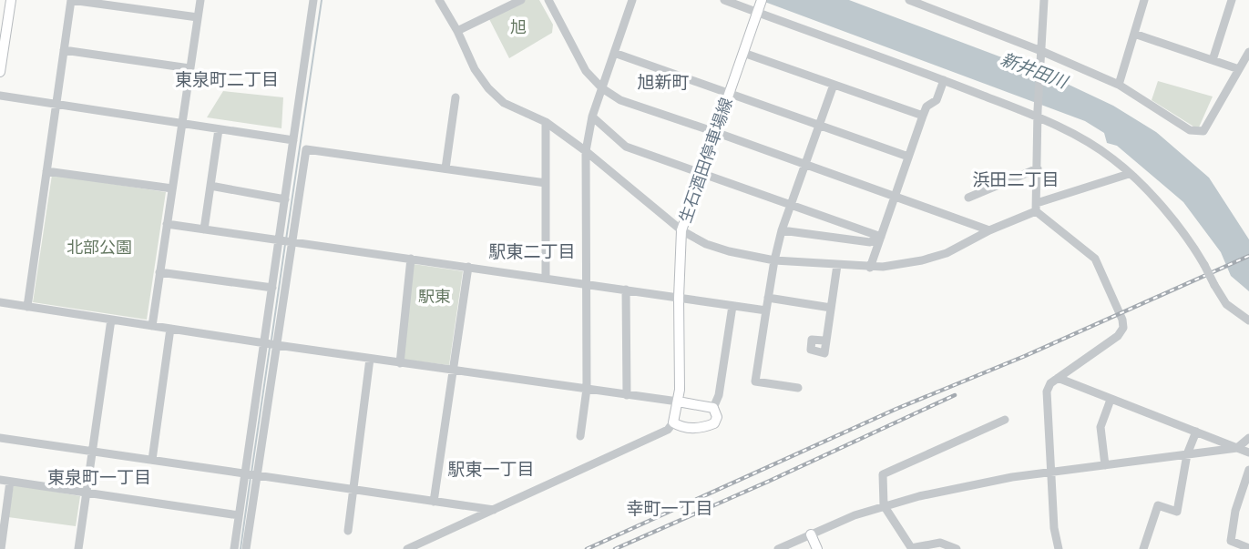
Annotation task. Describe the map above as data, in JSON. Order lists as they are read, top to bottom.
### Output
{
  "streets": {
    "main road": ["生石酒田停車場線"]
  },
  "districts": [
    "東泉町二丁目",
    "旭新町",
    "浜田二丁目",
    "駅東二丁目",
    "駅東一丁目",
    "東泉町一丁目",
    "幸町一丁目"
  ],
  "water": ["新井田川"],
  "parks": ["旭", "北部公園", "駅東"]
}
